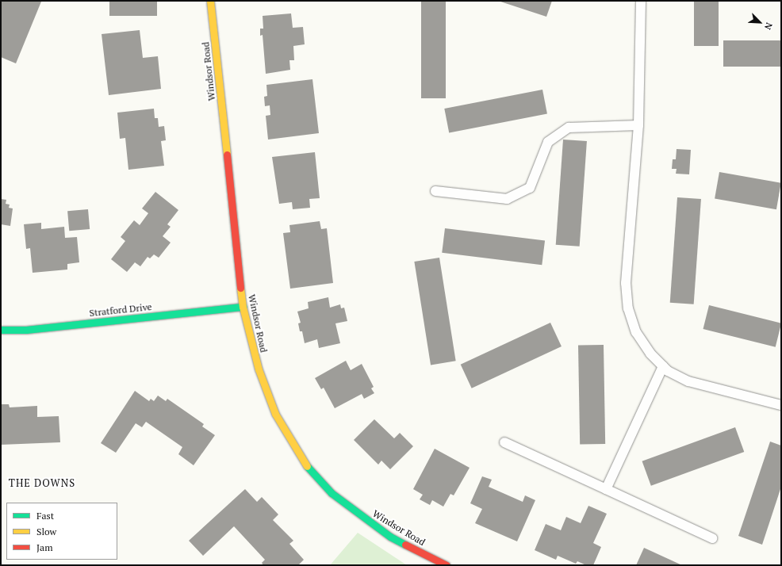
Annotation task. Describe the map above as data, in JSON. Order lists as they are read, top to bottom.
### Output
{
  "streets": {
    "street": ["Windsor Road", "Stratford Drive"]
  },
  "crossings": [
    ["Windsor Road", "Stratford Drive"]
  ],
  "districts": ["THE DOWNS"],
  "legend": ["Fast", "Slow", "Jam"],
  "north": "bottom right"
}
